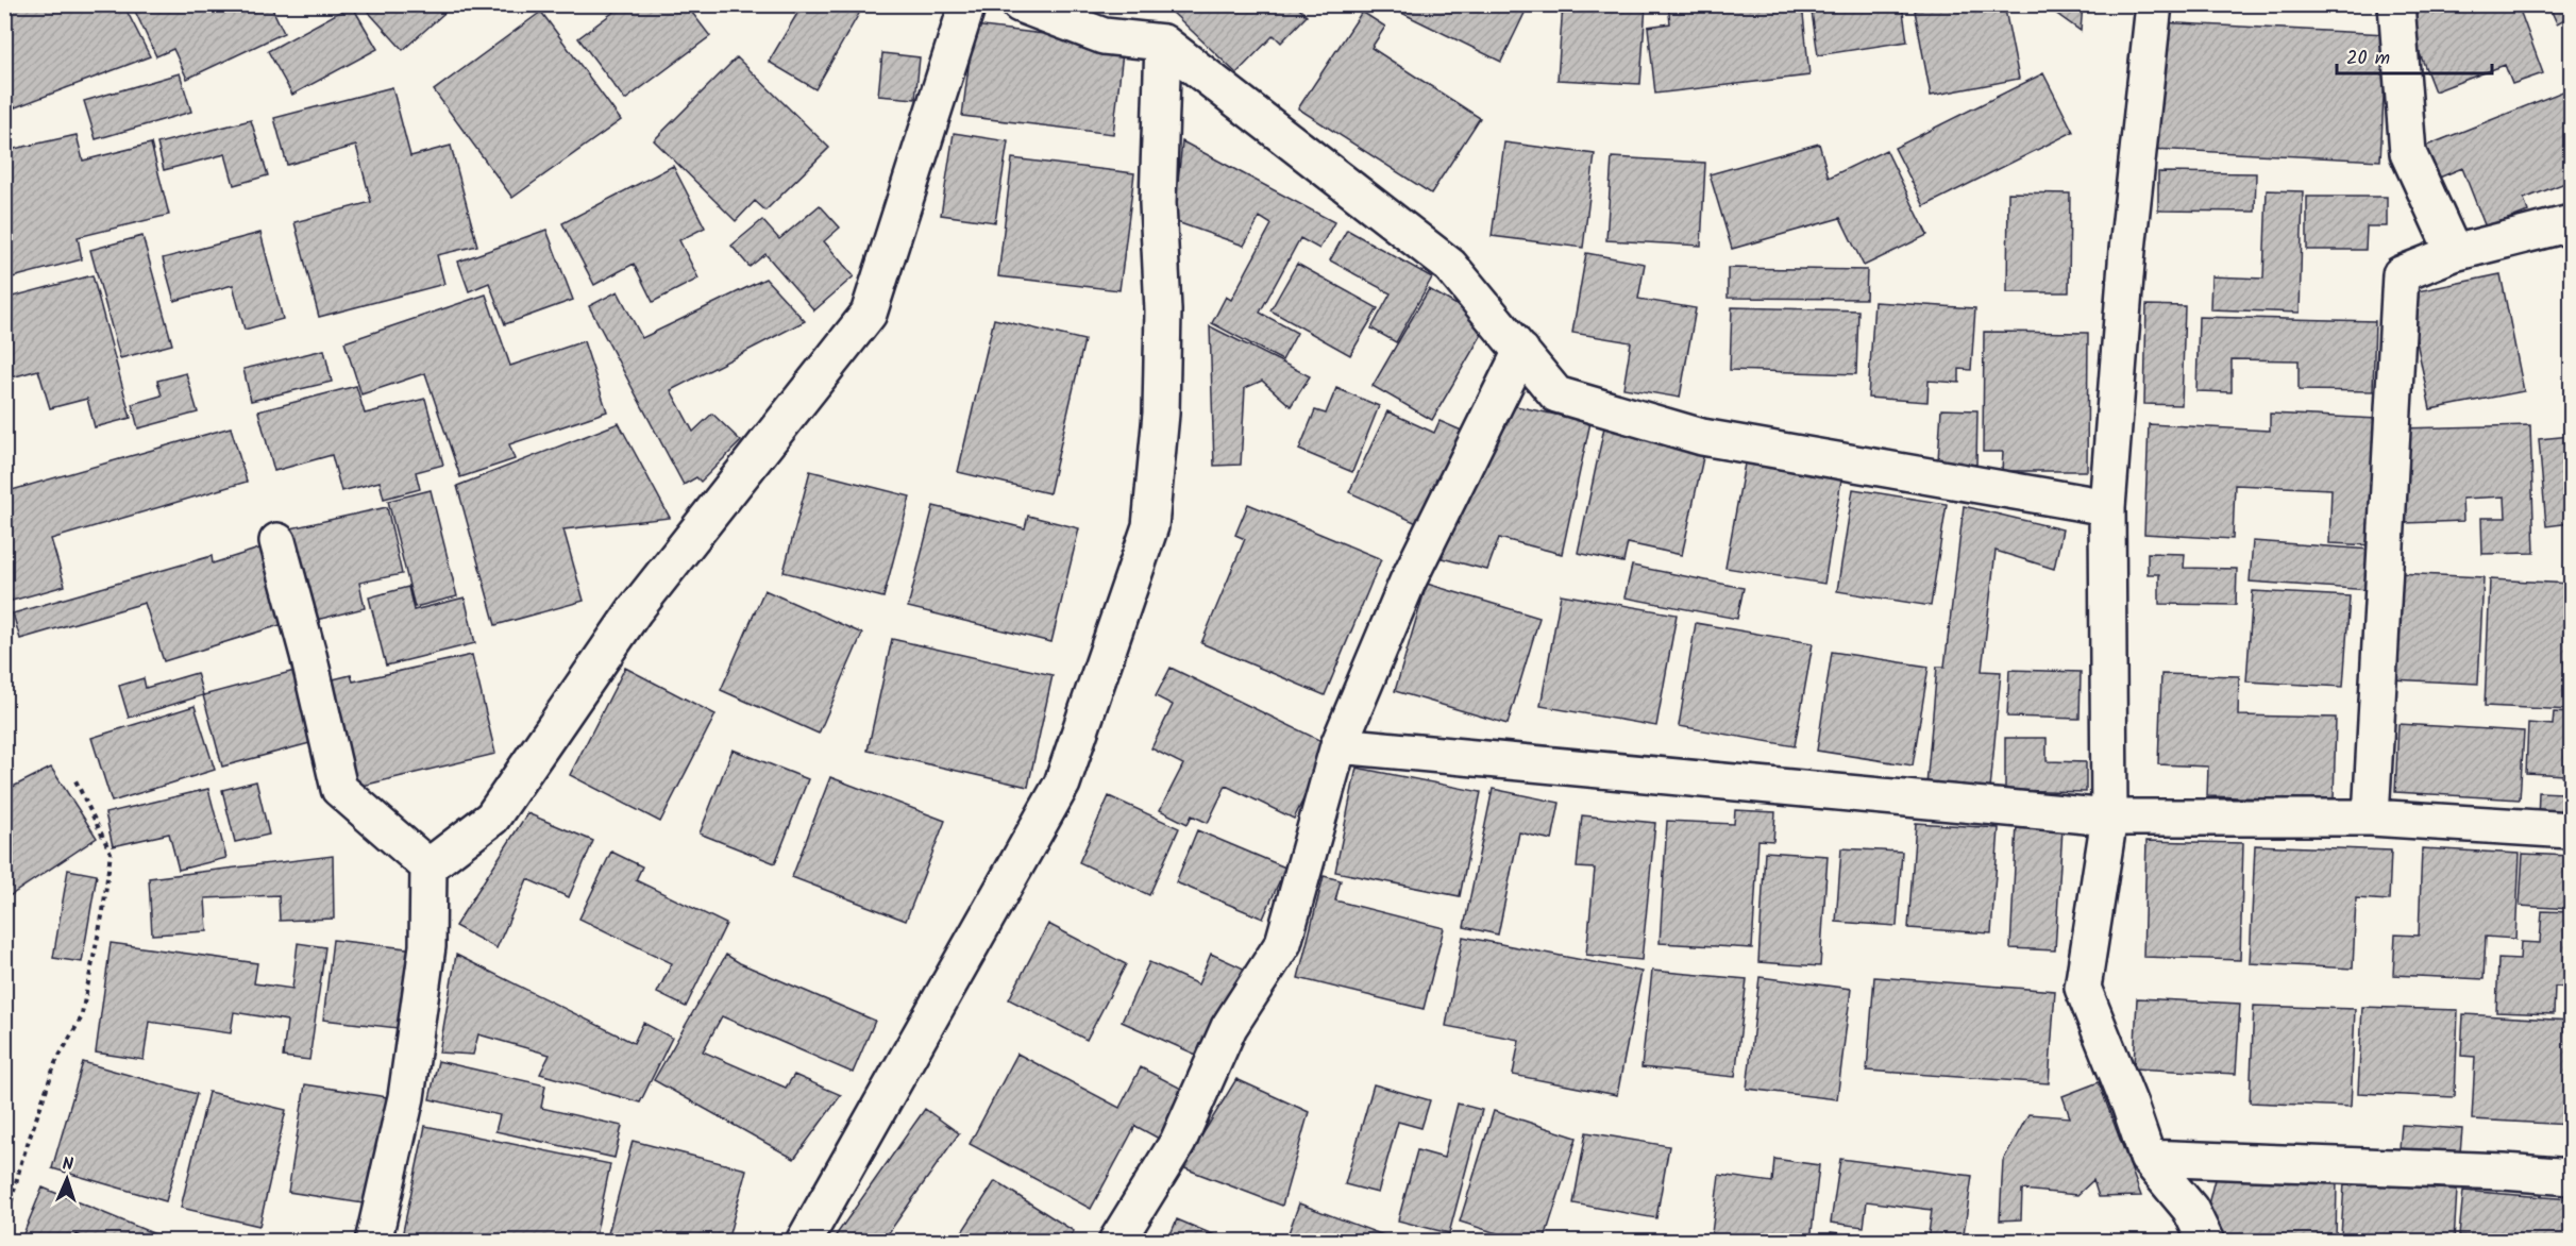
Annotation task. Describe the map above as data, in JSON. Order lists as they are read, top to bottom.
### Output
{
  "scale_bar": "20 m",
  "north": "top"
}
